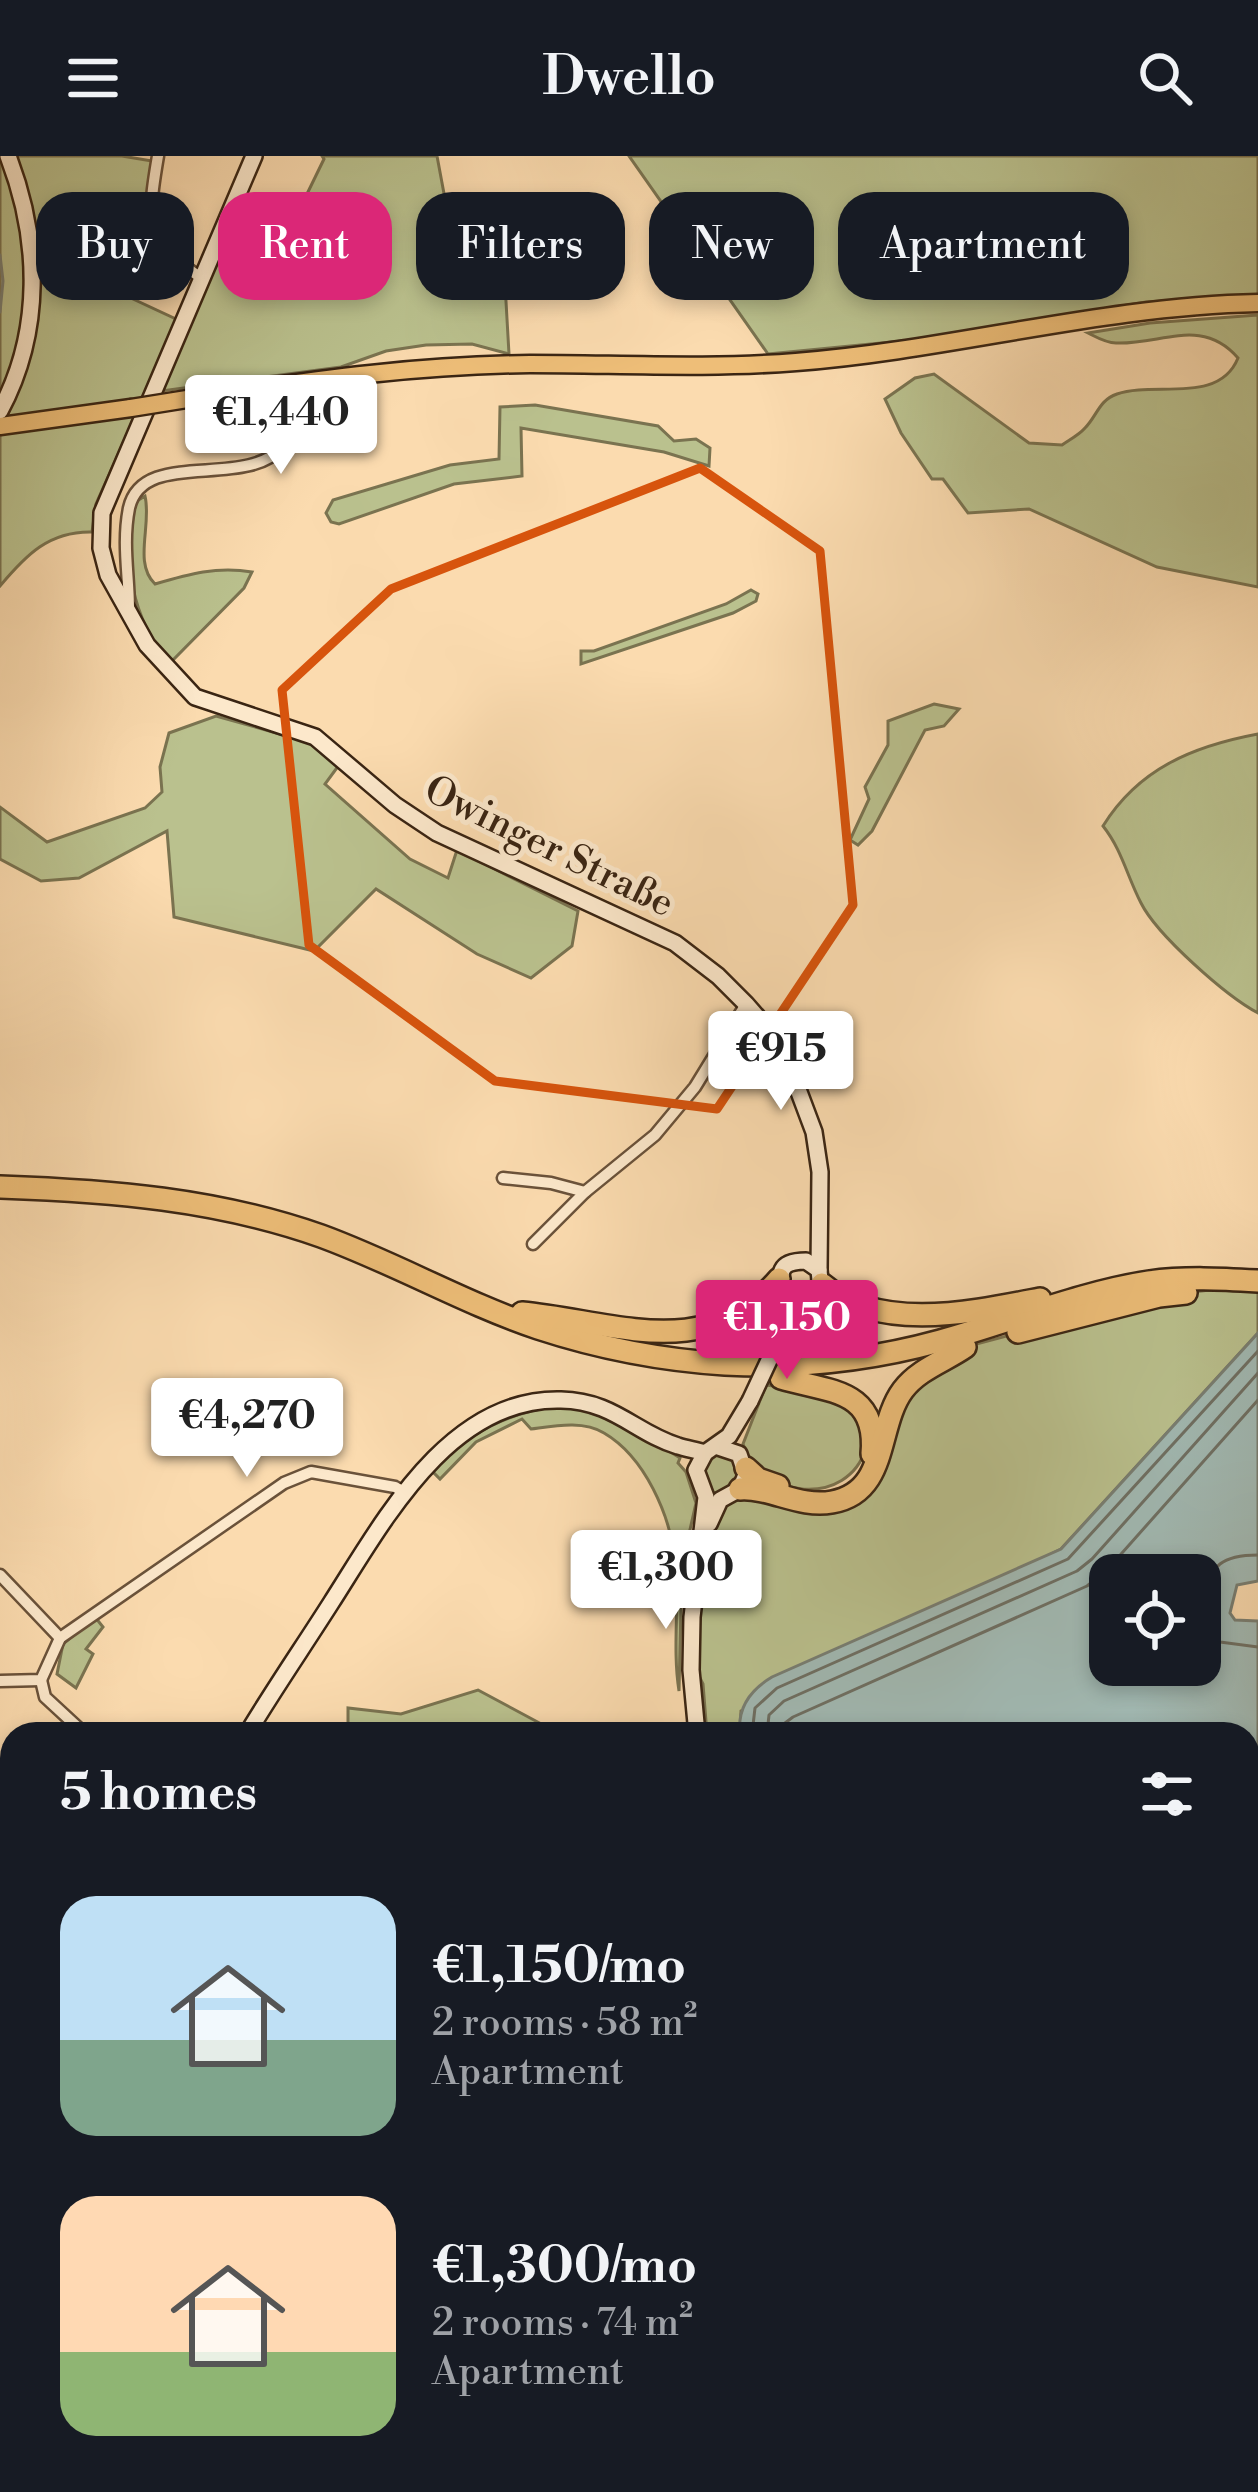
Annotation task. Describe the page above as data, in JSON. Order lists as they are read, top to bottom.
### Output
{
  "streets": {
    "street": ["Owinger Straße"]
  },
  "page": {
    "header": "Dwello",
    "chip": [
      "Buy",
      "Rent",
      "Filters",
      "New",
      "Apartment"
    ],
    "price": [
      "€1,440",
      "€915",
      "€1,150",
      "€4,270",
      "€1,300"
    ],
    "heading": "5 homes",
    "list": [
      {
        "name": "€1,150/mo",
        "note": "2 rooms · 58 m² · Apartment"
      },
      {
        "name": "€1,300/mo",
        "note": "2 rooms · 74 m² · Apartment"
      }
    ]
  }
}
